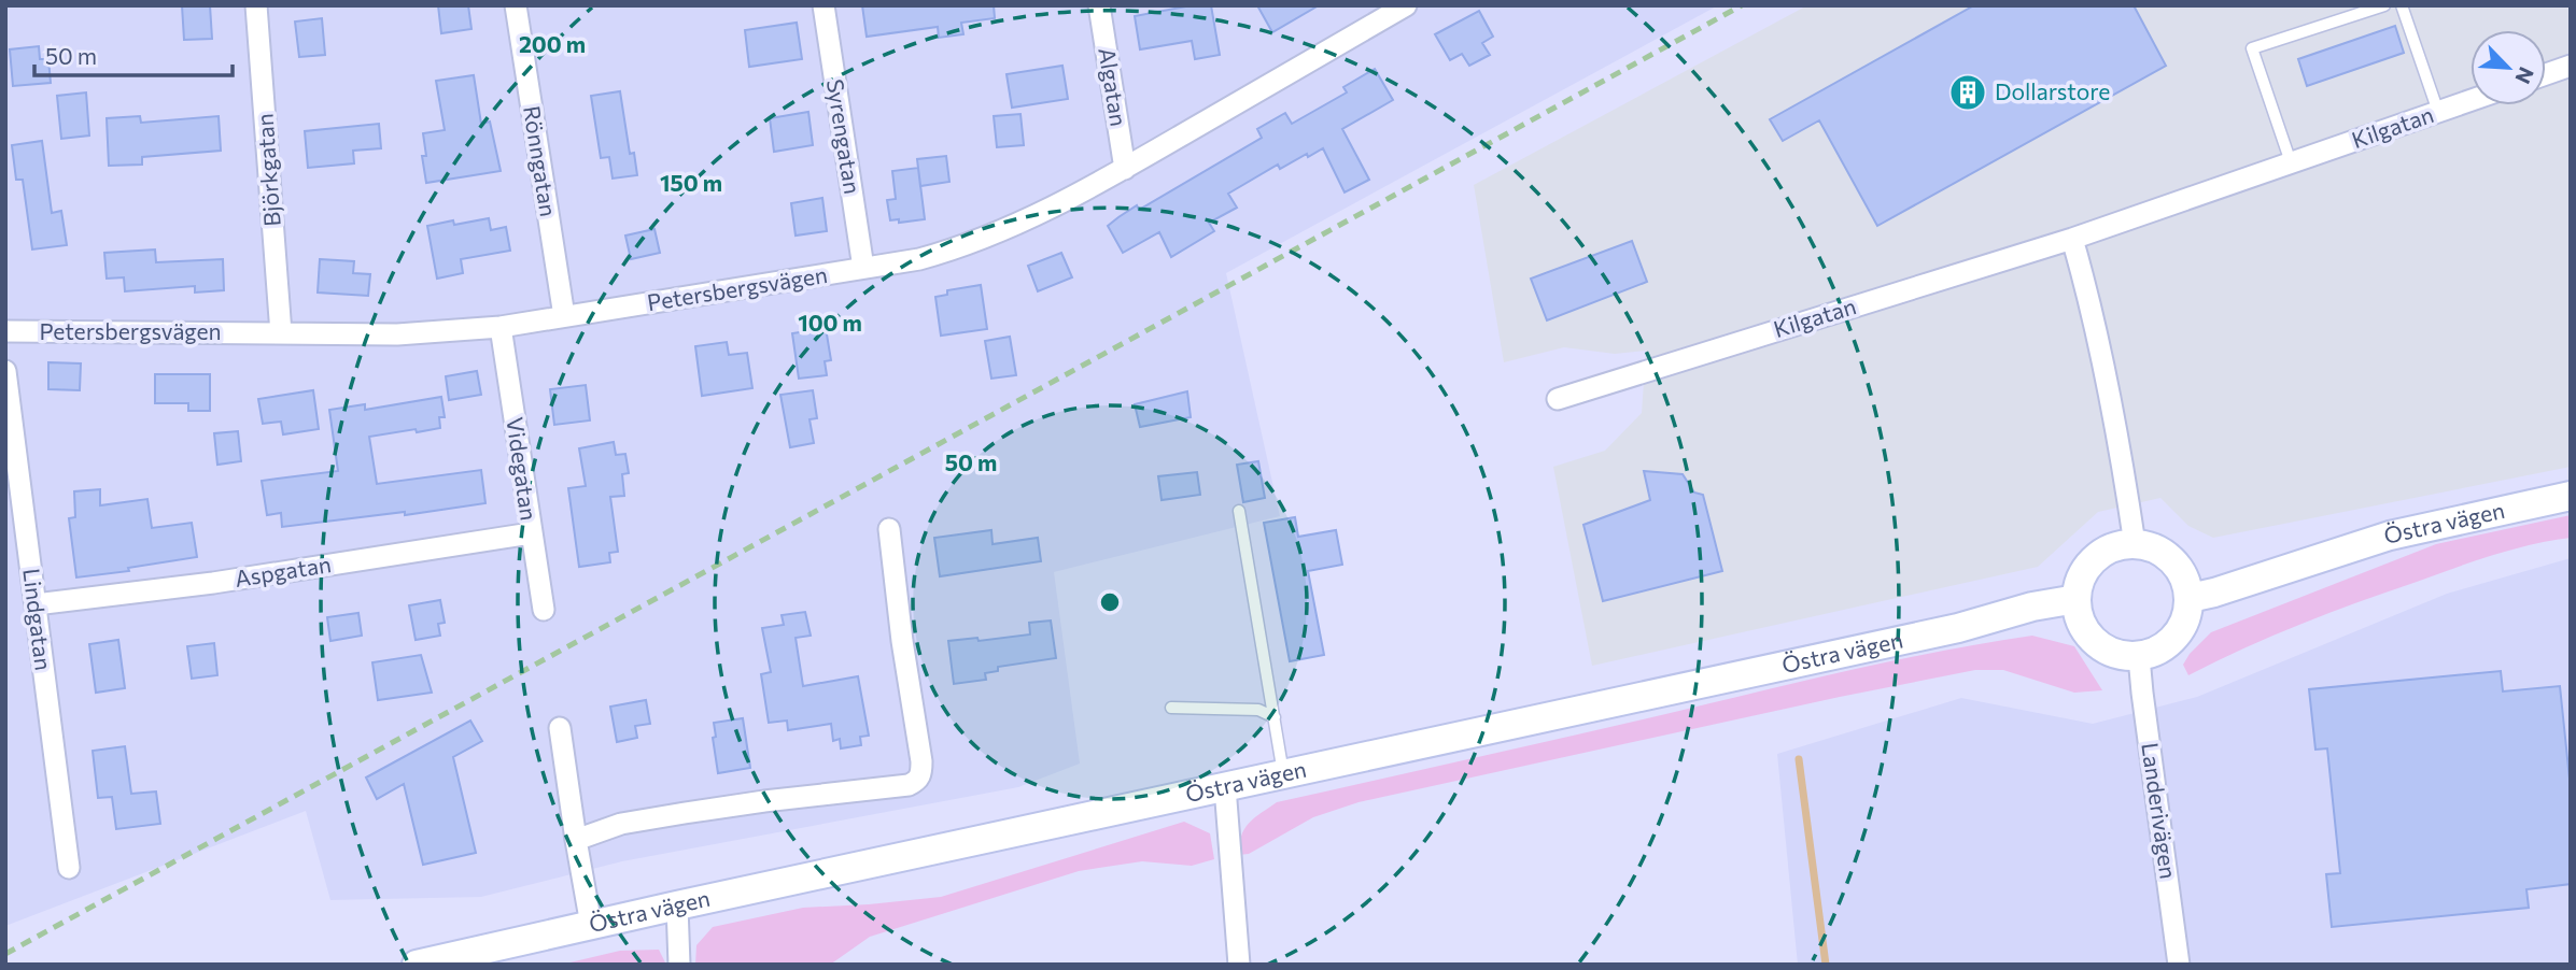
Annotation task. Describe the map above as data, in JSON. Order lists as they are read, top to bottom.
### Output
{
  "streets": {
    "street": [
      "Algatan",
      "Kilgatan",
      "Syrengatan",
      "Rönngatan",
      "Björkgatan",
      "Petersbergsvägen",
      "Videgatan",
      "Östra vägen",
      "Aspgatan",
      "Lindgatan",
      "Landerivägen"
    ]
  },
  "crossings": [
    ["Algatan", "Petersbergsvägen"],
    ["Syrengatan", "Petersbergsvägen"],
    ["Rönngatan", "Petersbergsvägen"],
    ["Björkgatan", "Petersbergsvägen"],
    ["Petersbergsvägen", "Videgatan"],
    ["Videgatan", "Aspgatan"],
    ["Östra vägen", "Landerivägen"],
    ["Aspgatan", "Lindgatan"]
  ],
  "places": {
    "building": ["Dollarstore"]
  },
  "scale_bar": "50 m",
  "north": "bottom right",
  "rings": [
    "200 m",
    "150 m",
    "100 m",
    "50 m"
  ]
}
